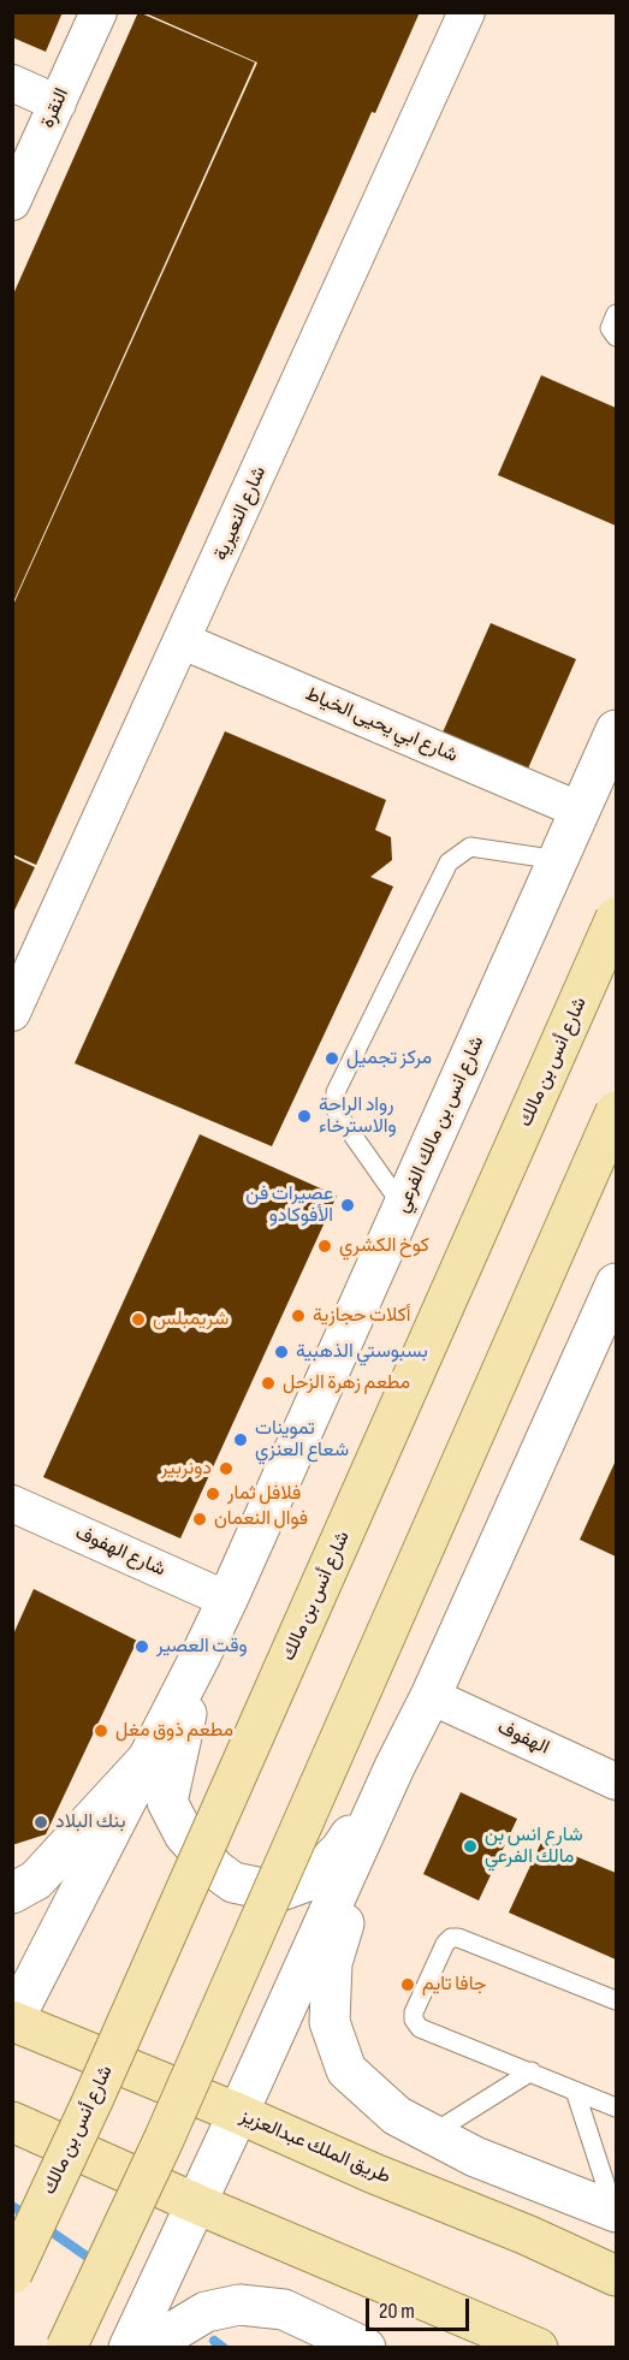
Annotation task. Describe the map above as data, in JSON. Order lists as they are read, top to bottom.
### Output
{
  "streets": {
    "main road": ["شارع أنس بن مالك", "طريق الملك عبدالعزيز"],
    "street": [
      "النقرة",
      "شارع النعيرية",
      "شارع ابي يحيى الخياط",
      "شارع انس بن مالك الفرعي",
      "شارع الهفوف",
      "الهفوف"
    ]
  },
  "crossings": [
    ["شارع النعيرية", "شارع ابي يحيى الخياط"],
    ["شارع ابي يحيى الخياط", "شارع انس بن مالك الفرعي"],
    ["شارع انس بن مالك الفرعي", "شارع الهفوف"],
    ["شارع انس بن مالك الفرعي", "طريق الملك عبدالعزيز"]
  ],
  "places": [
    "مركز تجميل",
    "رواد الراحة والاسترخاء",
    "عصيرات فن الأفوكادو",
    "كوخ الكشري",
    "أكلات حجازية",
    "شريمبلس",
    "بسبوستي الذهبية",
    "مطعم زهرة الزحل",
    "تموينات شعاع العنزي",
    "دونربير",
    "فلافل ثمار",
    "فوال النعمان",
    "وقت العصير",
    "مطعم ذوق مغل",
    "بنك البلاد",
    "شارع انس بن مالك الفرعي",
    "جافا تايم"
  ],
  "scale_bar": "20 m"
}
